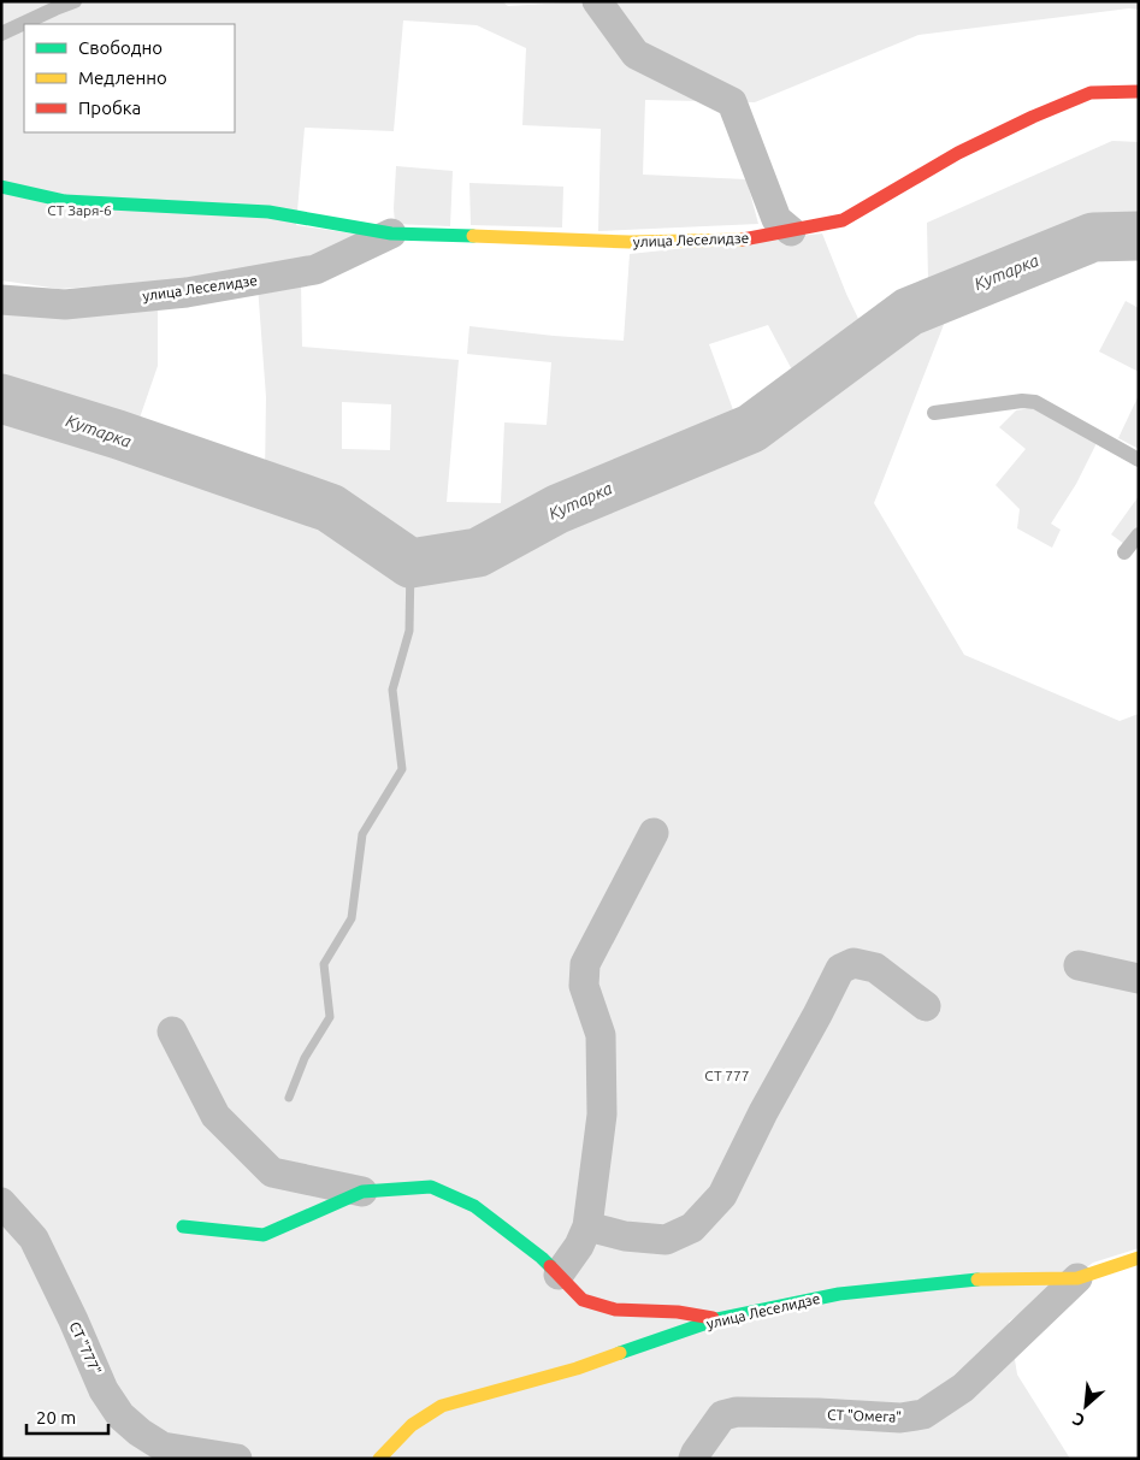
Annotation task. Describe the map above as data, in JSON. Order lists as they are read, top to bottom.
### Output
{
  "streets": {
    "street": ["улица Леселидзе", "СТ \"777\"", "СТ \"Омега\""]
  },
  "crossings": [
    ["улица Леселидзе", "СТ \"Омега\""]
  ],
  "water": ["Кутарка"],
  "parks": ["СТ Заря-6", "СТ 777"],
  "legend": ["Свободно", "Медленно", "Пробка"],
  "scale_bar": "20 m",
  "north": "bottom left"
}
